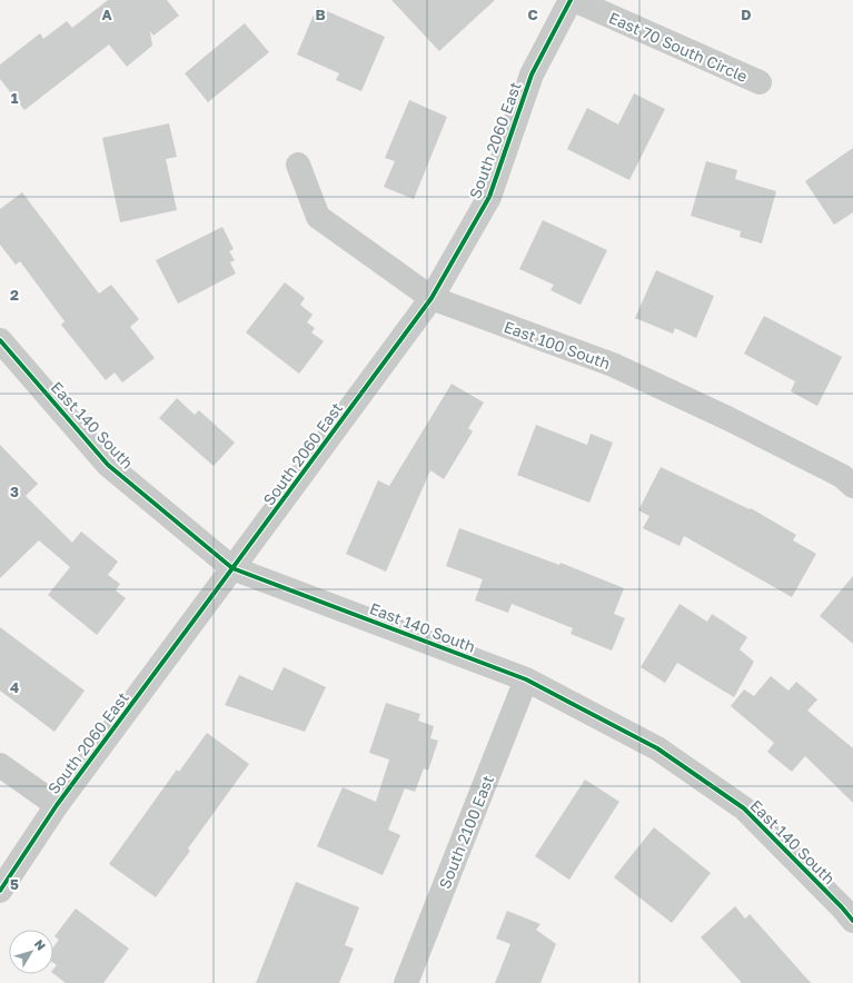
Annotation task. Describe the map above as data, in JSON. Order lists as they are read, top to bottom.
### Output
{
  "streets": {
    "street": [
      "East 70 South Circle",
      "South 2060 East",
      "East 100 South",
      "East 140 South",
      "South 2100 East"
    ]
  },
  "crossings": [
    ["South 2060 East", "East 100 South"],
    ["South 2060 East", "East 140 South"],
    ["East 140 South", "South 2100 East"]
  ],
  "north": "top right",
  "grid": {
    "columns": [
      "A",
      "B",
      "C",
      "D"
    ],
    "rows": [
      "1",
      "2",
      "3",
      "4",
      "5"
    ]
  }
}
